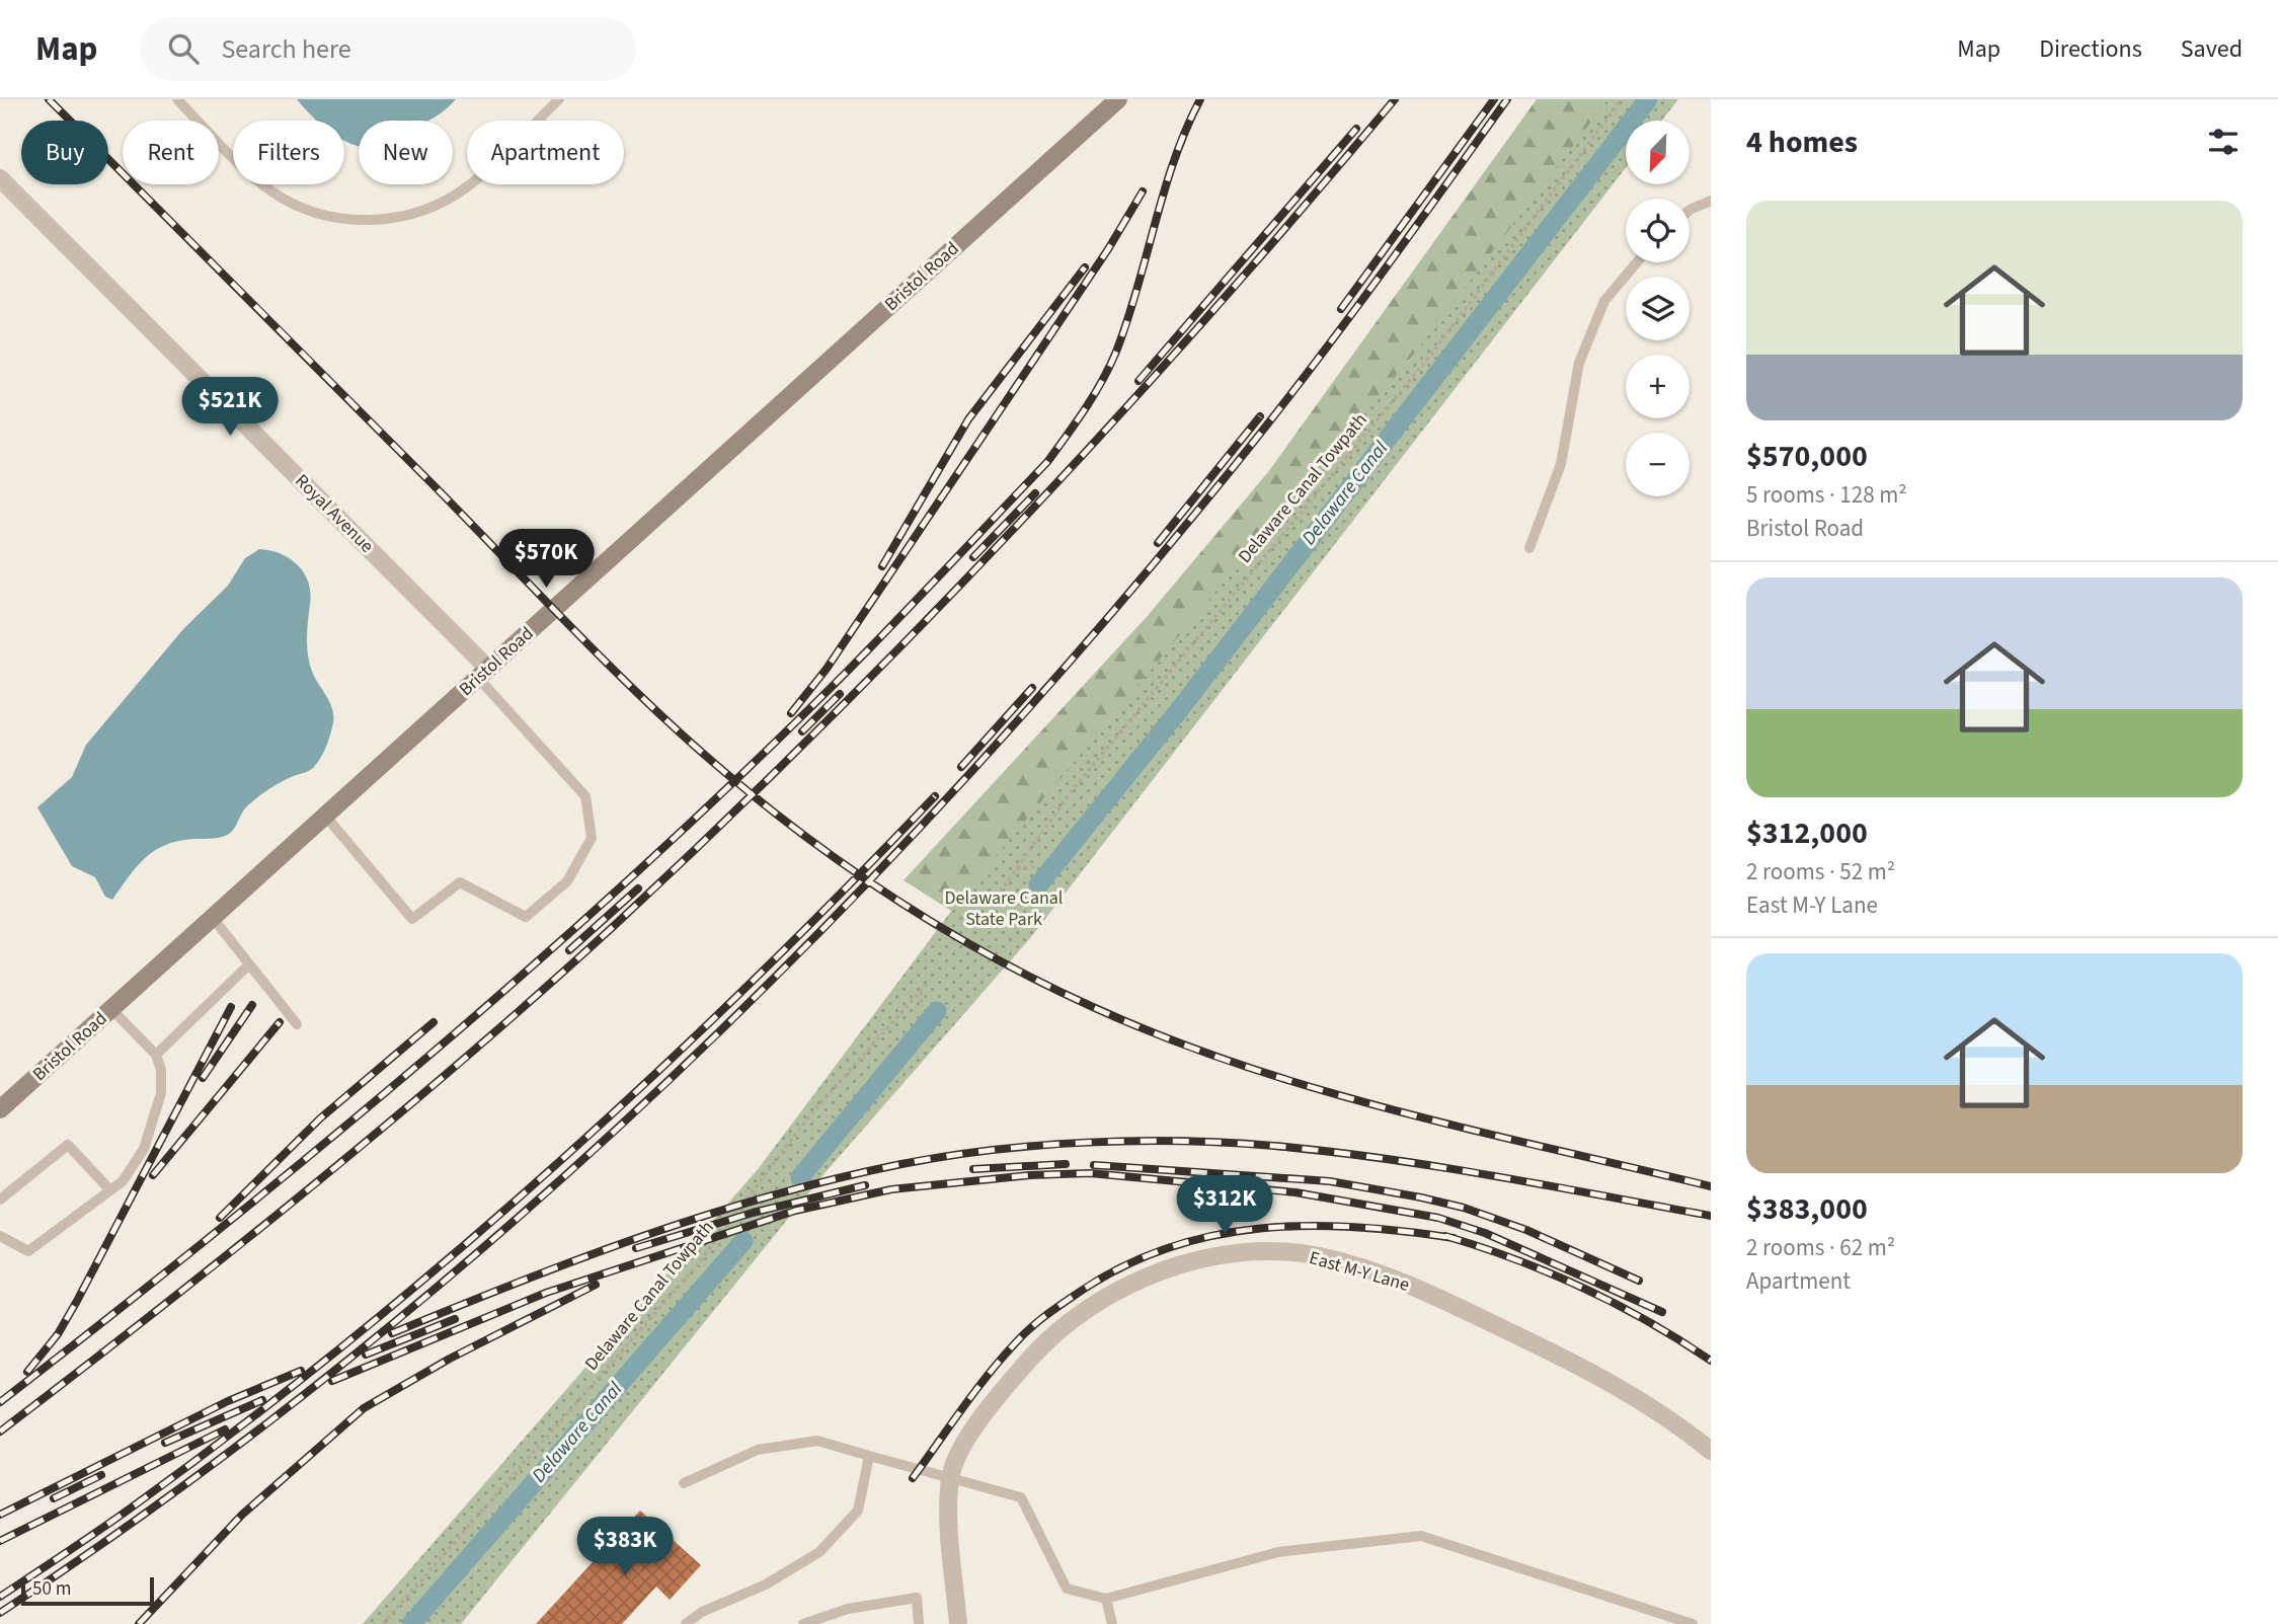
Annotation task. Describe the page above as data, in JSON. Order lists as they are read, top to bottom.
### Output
{
  "streets": {
    "main road": ["Bristol Road"],
    "street": ["Royal Avenue", "East M-Y Lane"],
    "path": ["Delaware Canal Towpath"]
  },
  "crossings": [
    ["Bristol Road", "Royal Avenue"]
  ],
  "water": ["Delaware Canal"],
  "parks": ["Delaware Canal State Park"],
  "scale_bar": "50 m",
  "north": "bottom left",
  "page": {
    "header": "Map",
    "search": "Search here",
    "nav": ["Map", "Directions", "Saved"],
    "heading": "4 homes",
    "map_buttons": ["+", "−"],
    "chip": [
      "Buy",
      "Rent",
      "Filters",
      "New",
      "Apartment"
    ],
    "list": [
      {
        "name": "$570,000",
        "note": "5 rooms · 128 m² · Bristol Road"
      },
      {
        "name": "$312,000",
        "note": "2 rooms · 52 m² · East M-Y Lane"
      },
      {
        "name": "$383,000",
        "note": "2 rooms · 62 m² · Apartment"
      }
    ],
    "price": [
      "$521K",
      "$570K",
      "$312K",
      "$383K"
    ],
    "scale": "50 m"
  }
}
